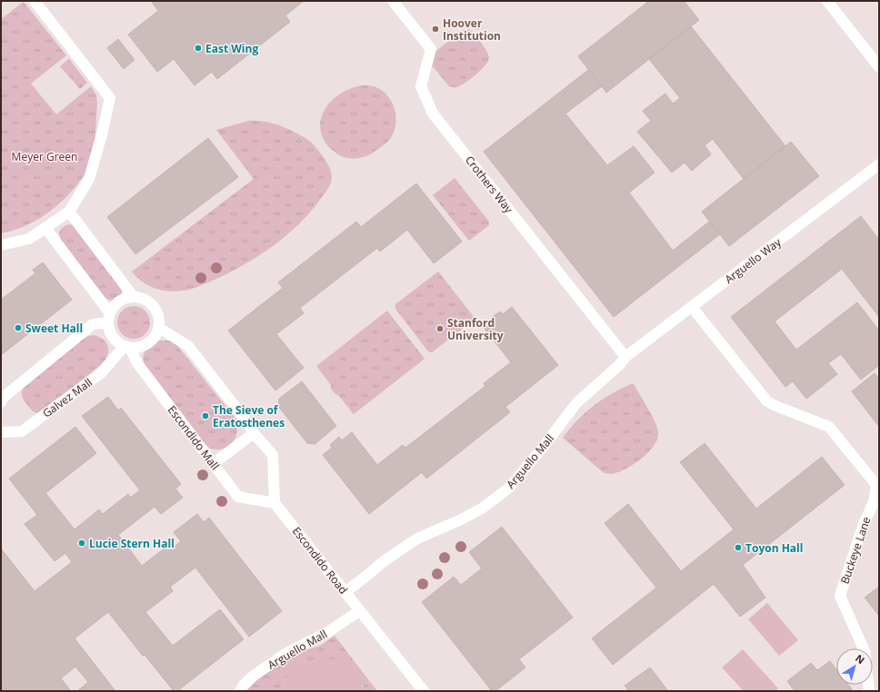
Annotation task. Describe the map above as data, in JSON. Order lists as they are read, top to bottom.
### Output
{
  "streets": {
    "street": [
      "Crothers Way",
      "Arguello Way",
      "Galvez Mall",
      "Escondido Mall",
      "Arguello Mall",
      "Buckeye Lane",
      "Escondido Road"
    ]
  },
  "crossings": [
    ["Crothers Way", "Arguello Way"],
    ["Crothers Way", "Arguello Mall"],
    ["Arguello Way", "Arguello Mall"],
    ["Arguello Way", "Buckeye Lane"],
    ["Galvez Mall", "Escondido Mall"],
    ["Escondido Mall", "Escondido Road"],
    ["Arguello Mall", "Escondido Road"]
  ],
  "parks": ["Meyer Green"],
  "places": [
    "Hoover Institution",
    "East Wing",
    "Sweet Hall",
    "Stanford University",
    "The Sieve of Eratosthenes",
    "Lucie Stern Hall",
    "Toyon Hall"
  ],
  "north": "top right"
}
